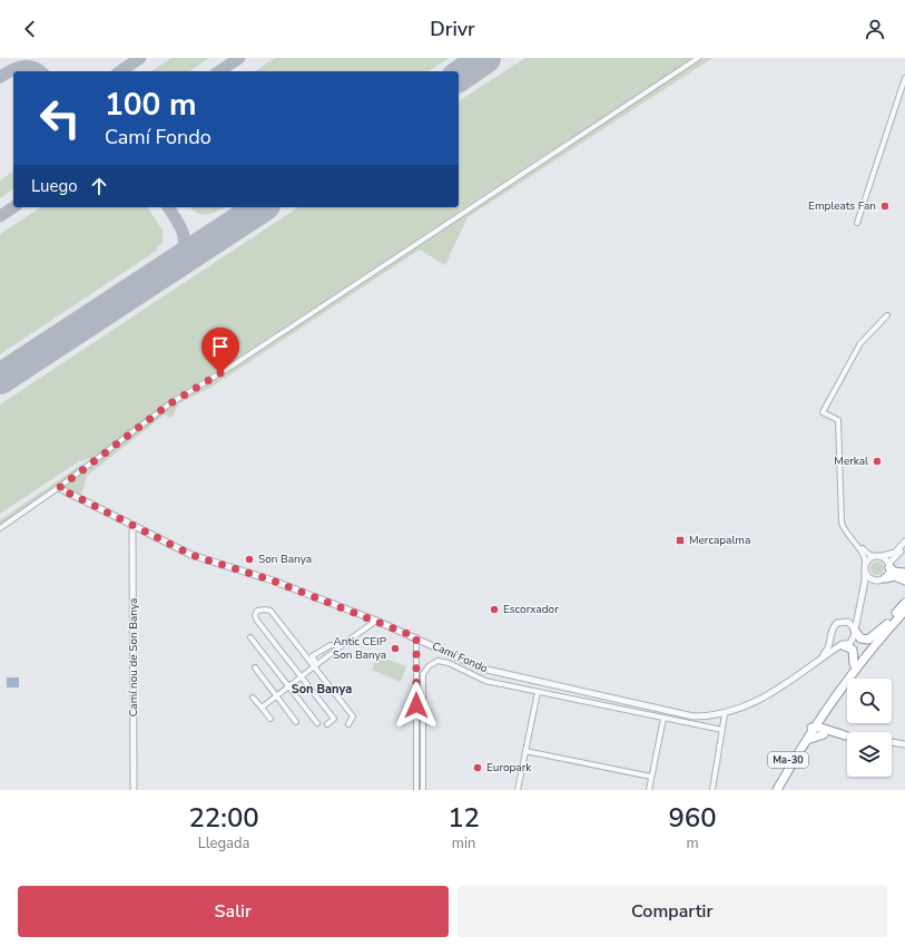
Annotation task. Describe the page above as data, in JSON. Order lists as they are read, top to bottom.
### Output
{
  "streets": {
    "highway": ["Ma-30"],
    "street": ["Camí nou de Son Banya", "Camí Fondo"]
  },
  "crossings": [
    ["Camí nou de Son Banya", "Camí Fondo"]
  ],
  "districts": ["Son Banya"],
  "places": {
    "other": [
      "Empleats Fan",
      "Merkal",
      "Son Banya",
      "Escorxador",
      "Antic CEIP Son Banya",
      "Europark"
    ],
    "transit": ["Mercapalma"]
  },
  "page": {
    "header": "Drivr",
    "turn": ["100 m", "Camí Fondo"],
    "then": "Luego",
    "eta": [
      "22:00",
      "Llegada",
      "12",
      "min",
      "960",
      "m"
    ],
    "buttons": ["Salir", "Compartir"]
  }
}
